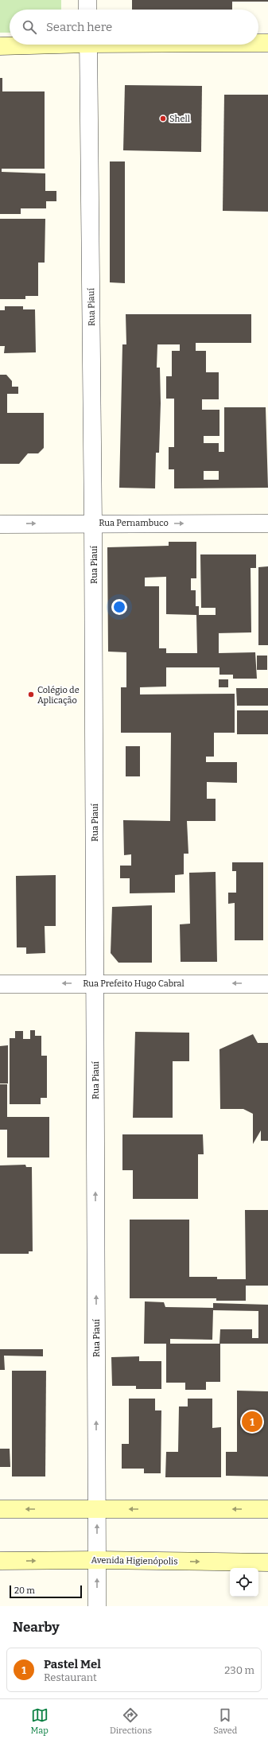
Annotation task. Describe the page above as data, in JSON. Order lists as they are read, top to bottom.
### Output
{
  "streets": {
    "main road": ["Avenida Higienópolis"],
    "street": ["Rua Piauí", "Rua Pernambuco", "Rua Prefeito Hugo Cabral"]
  },
  "crossings": [
    ["Rua Piauí", "Rua Pernambuco"],
    ["Rua Piauí", "Rua Prefeito Hugo Cabral"],
    ["Rua Piauí", "Avenida Higienópolis"]
  ],
  "one_way": ["Rua Piauí", "Rua Pernambuco", "Rua Prefeito Hugo Cabral"],
  "places": ["Shell", "Colégio de Aplicação"],
  "scale_bar": "20 m",
  "page": {
    "search": "Search here",
    "pins": "1",
    "scale": "20 m",
    "heading": "Nearby",
    "list": [
      {
        "mark": "1",
        "name": "Pastel Mel",
        "note": "Restaurant",
        "value": "230 m"
      }
    ],
    "nav": ["Map", "Directions", "Saved"]
  }
}
